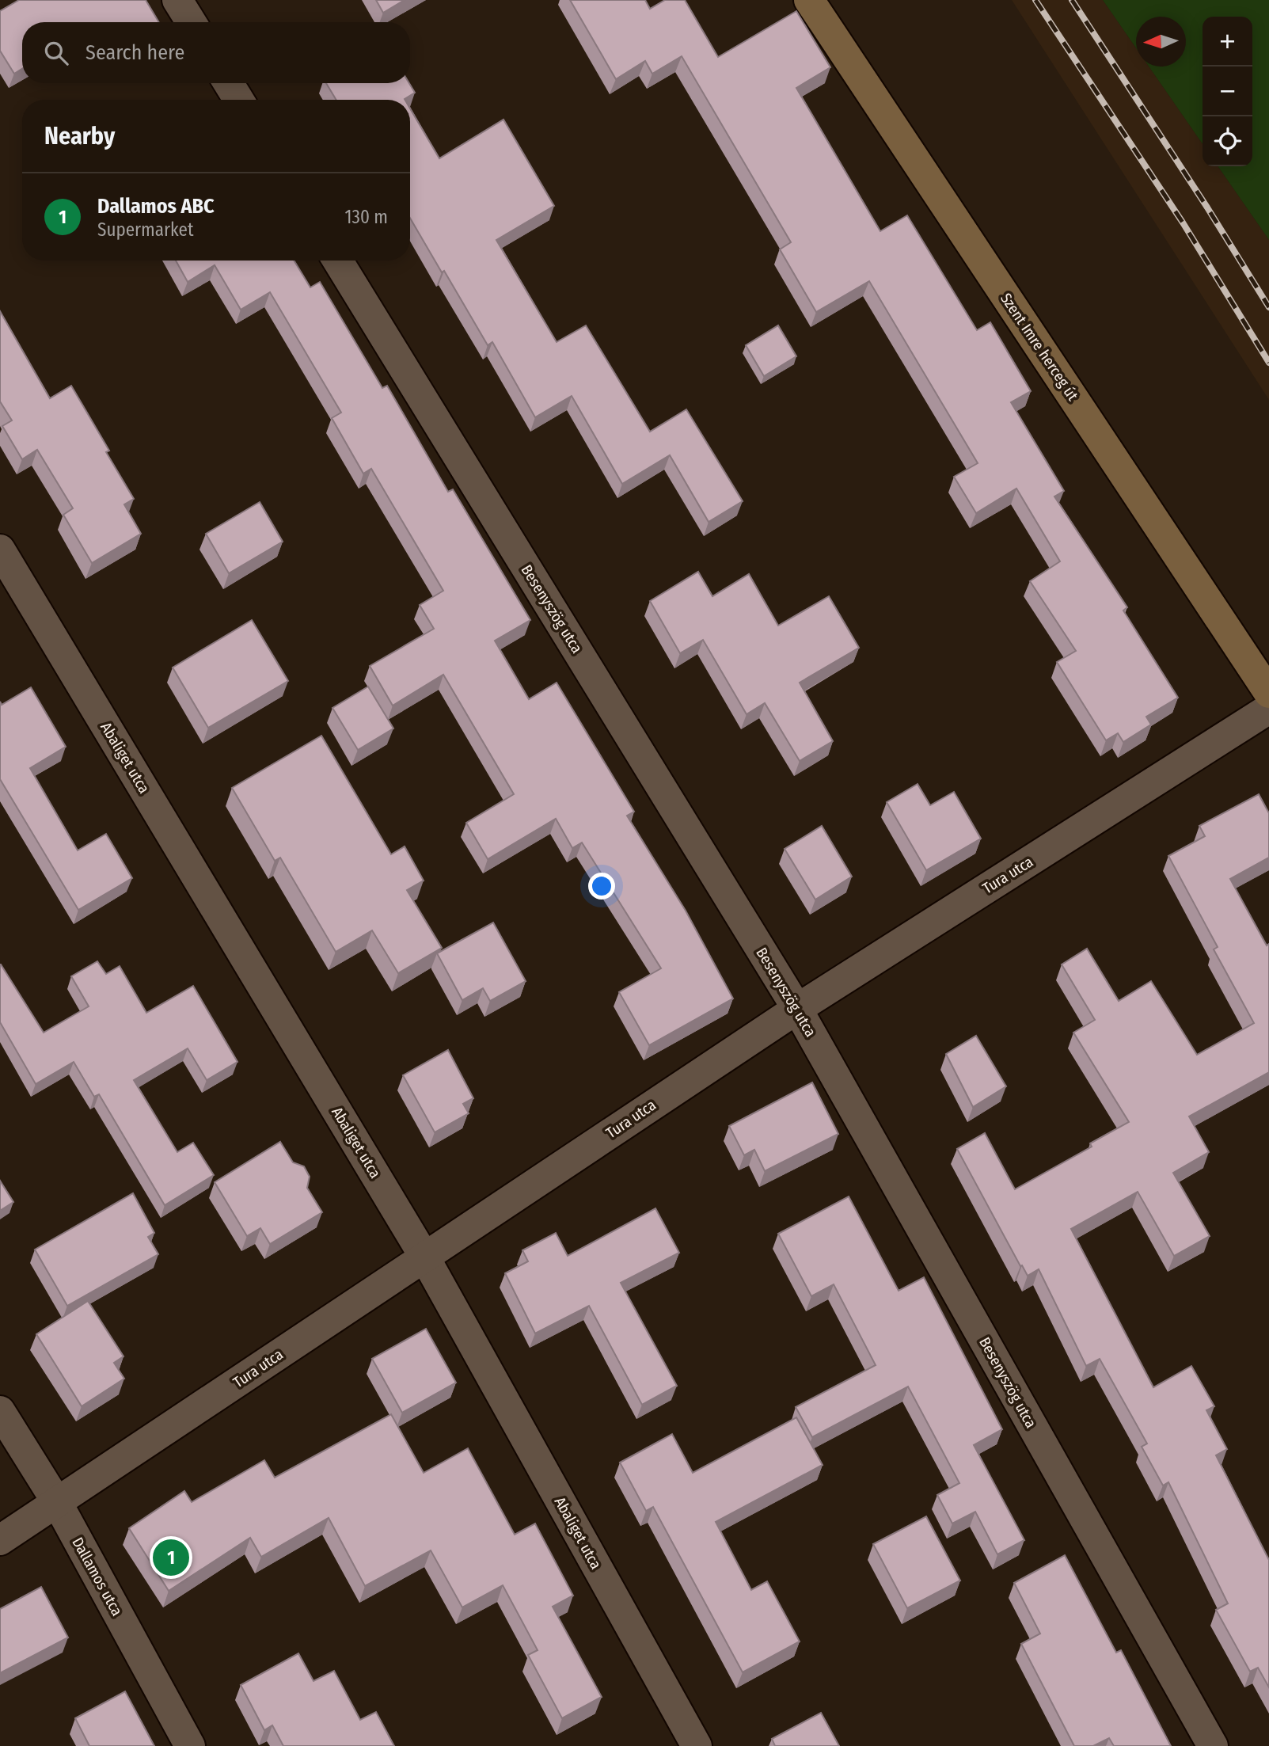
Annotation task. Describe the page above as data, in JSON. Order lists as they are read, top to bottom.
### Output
{
  "streets": {
    "street": [
      "Szent Imre herceg út",
      "Besenyszög utca",
      "Abaliget utca",
      "Tura utca",
      "Dallamos utca"
    ]
  },
  "crossings": [
    ["Besenyszög utca", "Tura utca"],
    ["Abaliget utca", "Tura utca"],
    ["Tura utca", "Dallamos utca"]
  ],
  "north": "left",
  "page": {
    "map_buttons": ["+", "−"],
    "search": "Search here",
    "heading": "Nearby",
    "list": [
      {
        "mark": "1",
        "name": "Dallamos ABC",
        "note": "Supermarket",
        "value": "130 m"
      }
    ],
    "pins": "1"
  }
}
